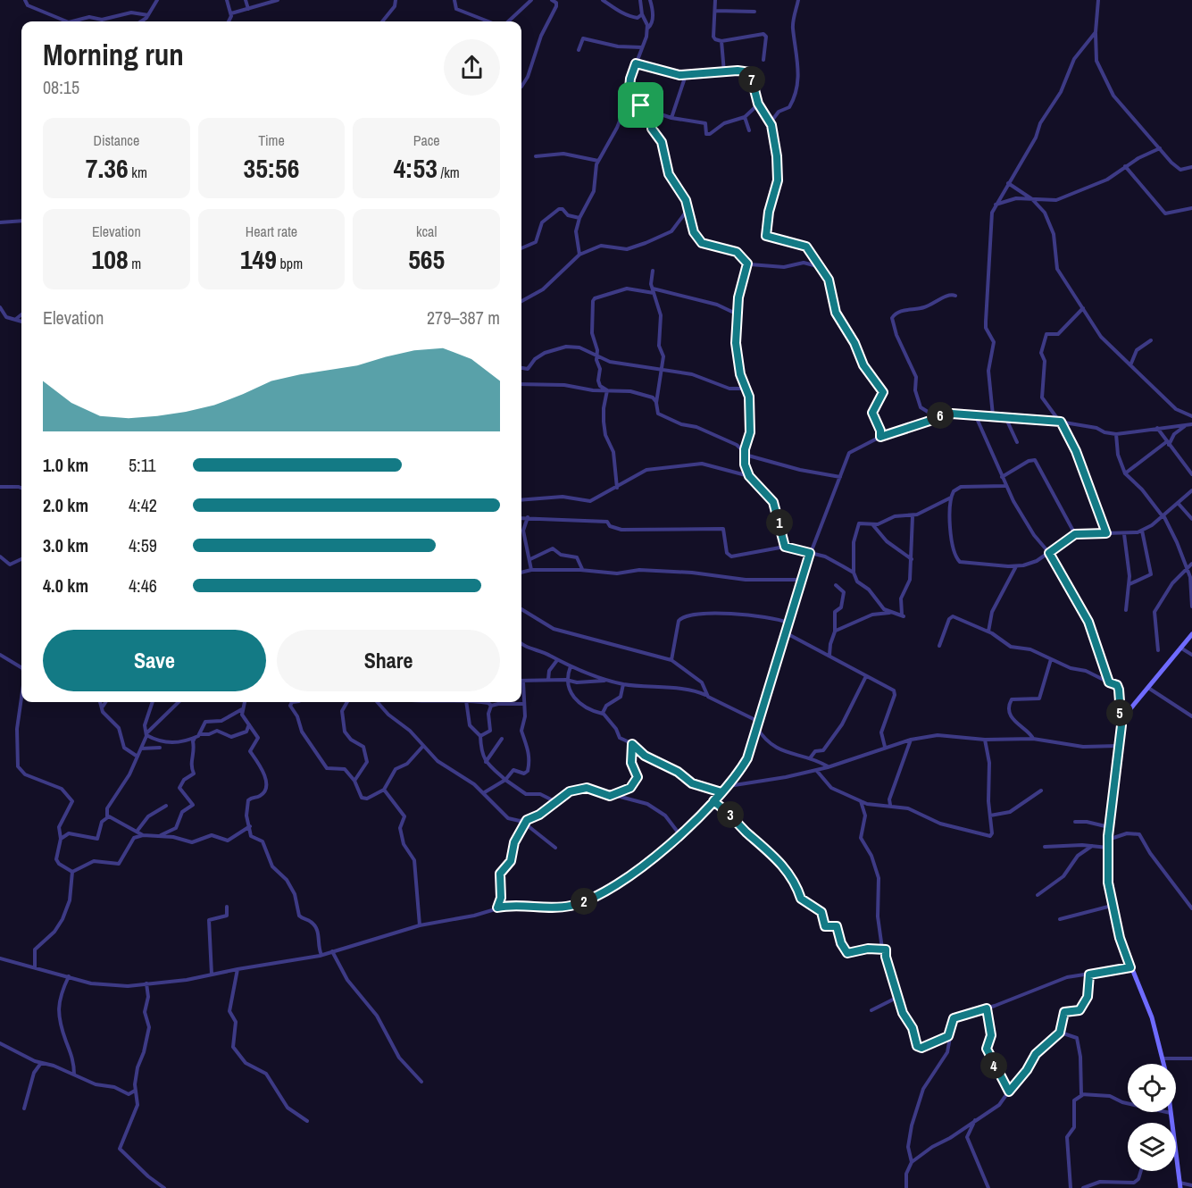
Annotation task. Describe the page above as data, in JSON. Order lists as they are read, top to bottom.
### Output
{
  "page": {
    "heading": ["Morning run", "08:15"],
    "pins": [
      "7",
      "6",
      "1",
      "5",
      "3",
      "2",
      "4"
    ],
    "stats": [
      ["Distance", "7.36 km"],
      ["Time", "35:56"],
      ["Pace", "4:53 /km"],
      ["Elevation", "108 m"],
      ["Heart rate", "149 bpm"],
      ["kcal", "565"]
    ],
    "chart": ["Elevation", "279–387 m"],
    "list": [
      {
        "name": "1.0 km",
        "note": "5:11"
      },
      {
        "name": "2.0 km",
        "note": "4:42"
      },
      {
        "name": "3.0 km",
        "note": "4:59"
      },
      {
        "name": "4.0 km",
        "note": "4:46"
      }
    ],
    "buttons": ["Save", "Share"]
  }
}
